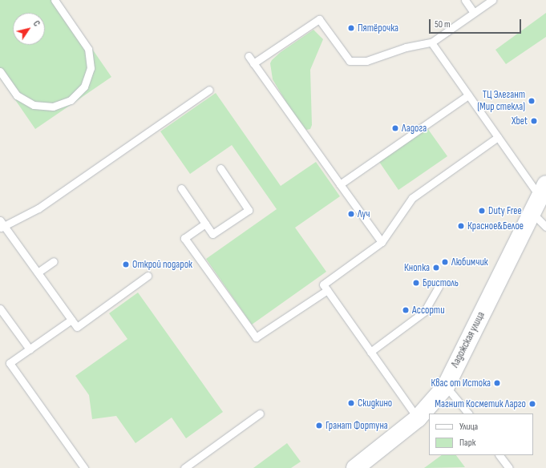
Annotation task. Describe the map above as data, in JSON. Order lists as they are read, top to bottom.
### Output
{
  "streets": {
    "street": ["Ладожская улица"]
  },
  "places": [
    "Пятёрочка",
    "ТЦ Элегант (Мир стекла)",
    "Xbet",
    "Ладога",
    "Duty Free",
    "Луч",
    "Красное&Белое",
    "Любимчик",
    "Открой подарок",
    "Кнопка",
    "Бристоль",
    "Ассорти",
    "Квас от Истока",
    "Скидкино",
    "Магнит Косметик Ларго",
    "Гранат Фортуна"
  ],
  "legend": ["Улица", "Парк"],
  "scale_bar": "50 m",
  "north": "top right"
}
